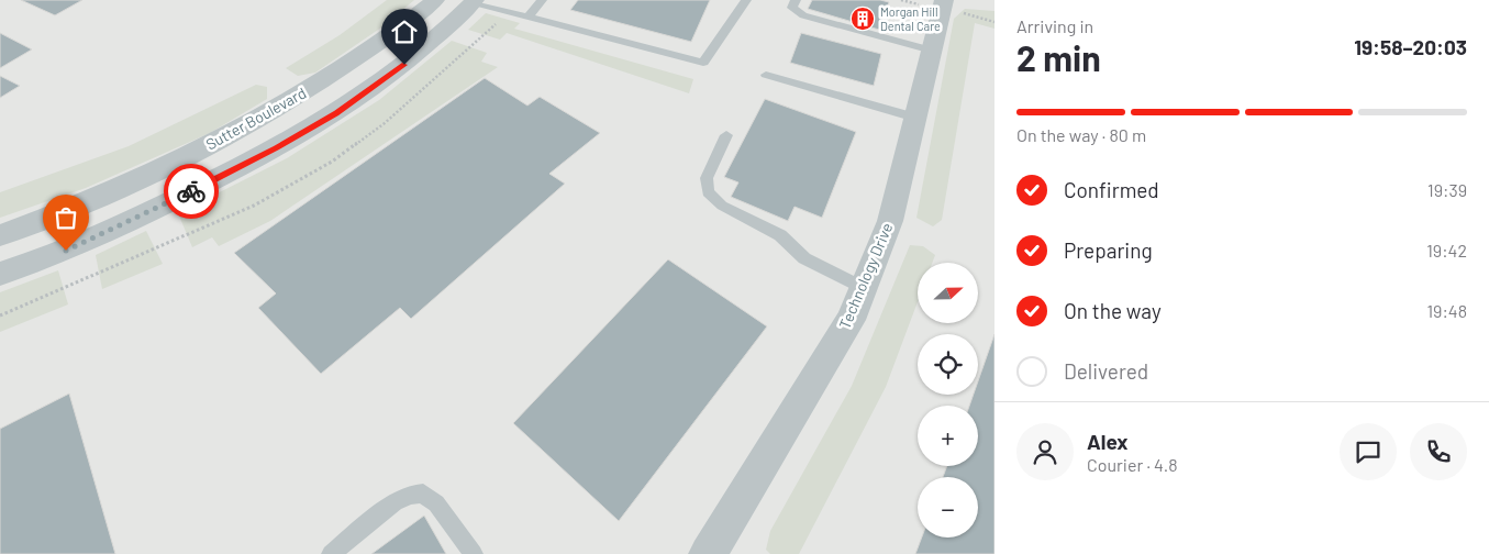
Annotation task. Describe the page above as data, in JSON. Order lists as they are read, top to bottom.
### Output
{
  "streets": {
    "street": ["Sutter Boulevard", "Technology Drive"]
  },
  "places": {
    "building": ["Morgan Hill Dental Care"]
  },
  "north": "right",
  "page": {
    "heading": ["2 min", "Arriving in", "19:58–20:03"],
    "panel": ["Alex", "Courier · 4.8"],
    "bar": "On the way · 80 m",
    "list": [
      ["Confirmed", "19:39"],
      ["Preparing", "19:42"],
      ["On the way", "19:48"],
      "Delivered"
    ],
    "map_buttons": ["+", "−"]
  }
}
